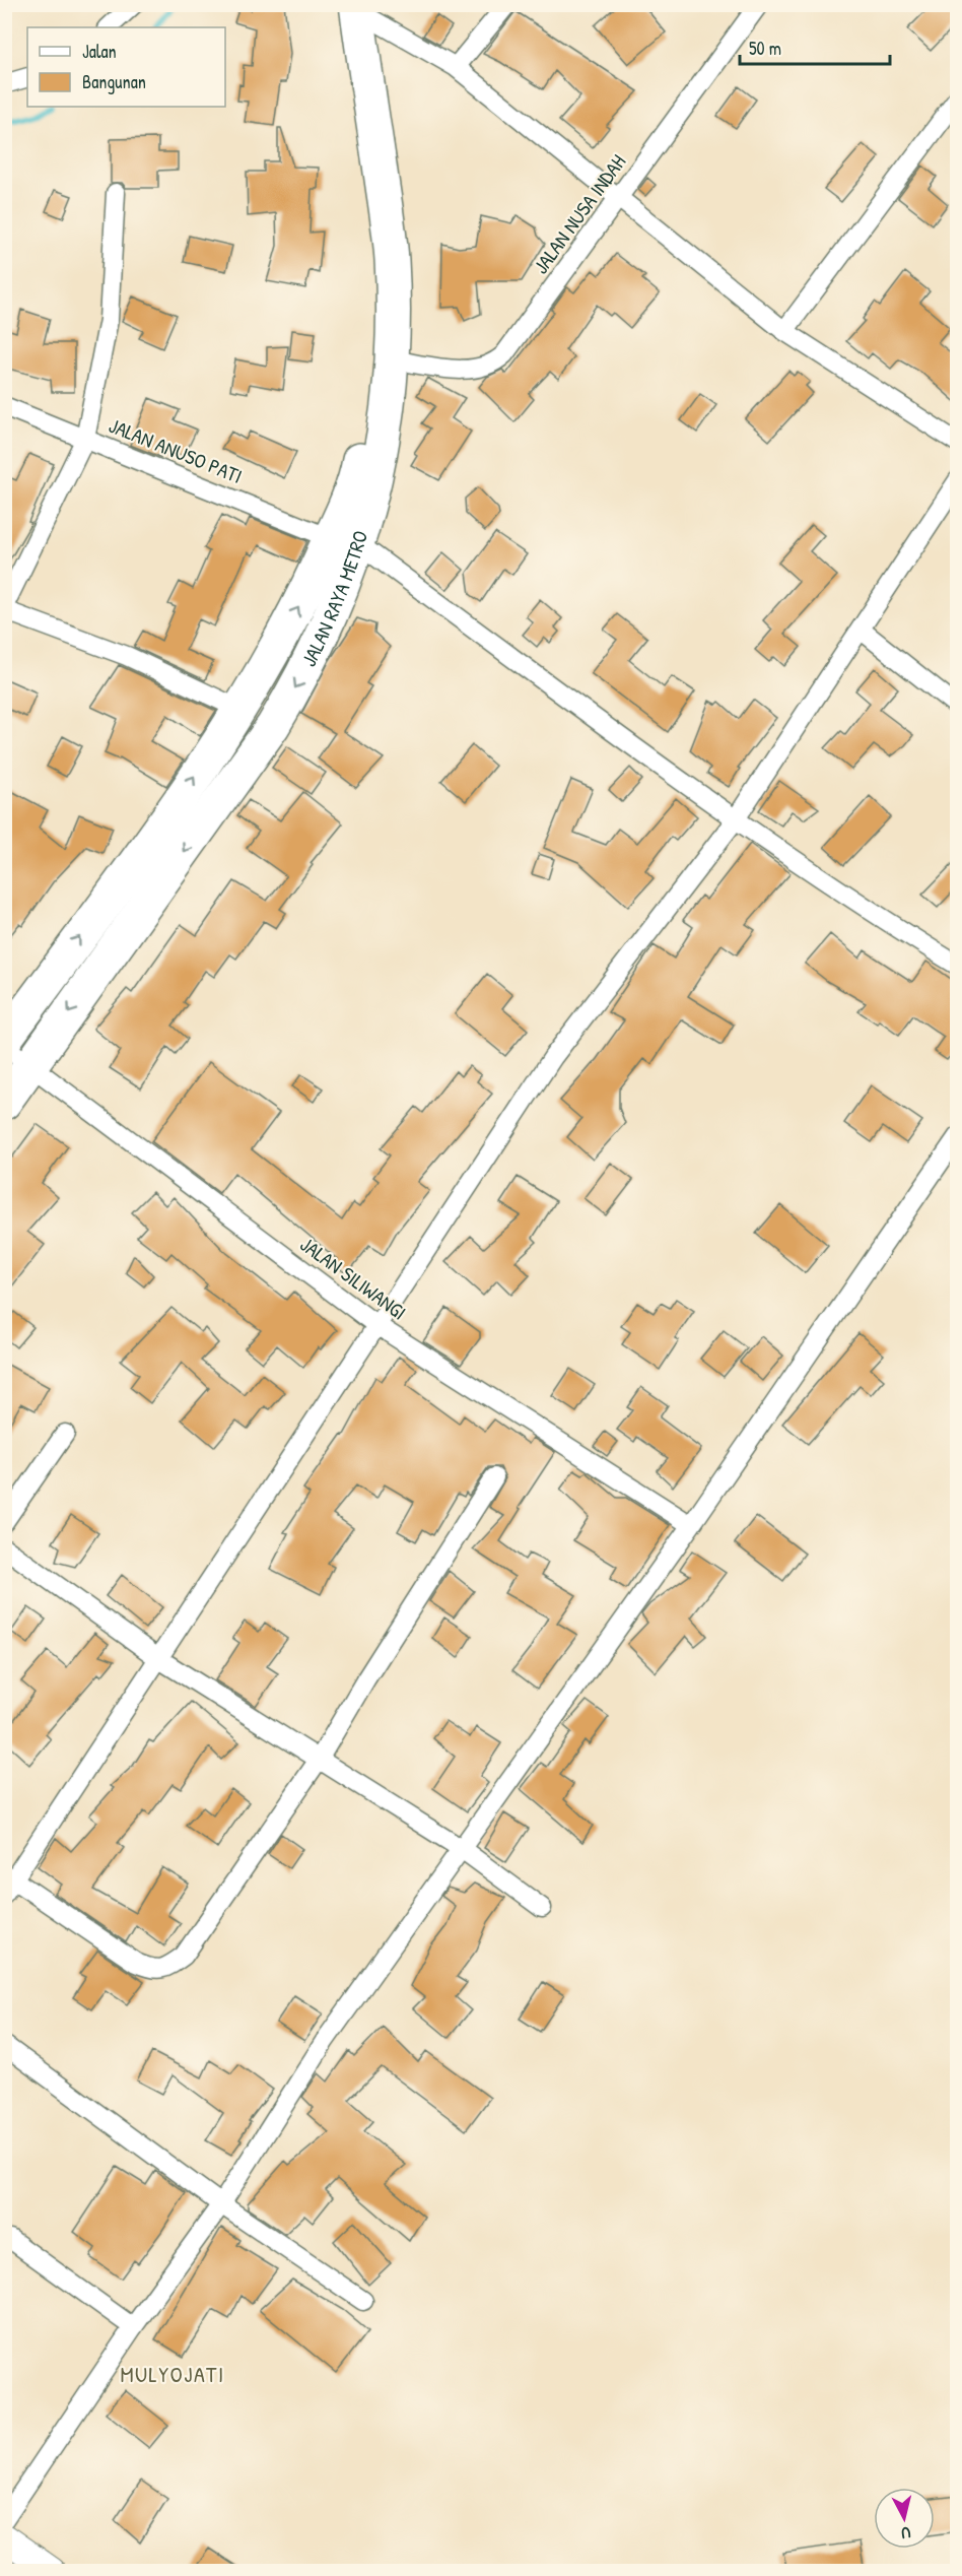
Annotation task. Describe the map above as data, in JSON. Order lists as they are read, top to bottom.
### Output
{
  "streets": {
    "highway": ["JALAN RAYA METRO"],
    "street": ["JALAN NUSA INDAH", "JALAN ANUSO PATI", "JALAN SILIWANGI"]
  },
  "crossings": [
    ["JALAN NUSA INDAH", "JALAN RAYA METRO"],
    ["JALAN ANUSO PATI", "JALAN RAYA METRO"],
    ["JALAN RAYA METRO", "JALAN SILIWANGI"]
  ],
  "districts": ["MULYOJATI"],
  "legend": ["Jalan", "Bangunan"],
  "scale_bar": "50 m",
  "north": "bottom"
}
